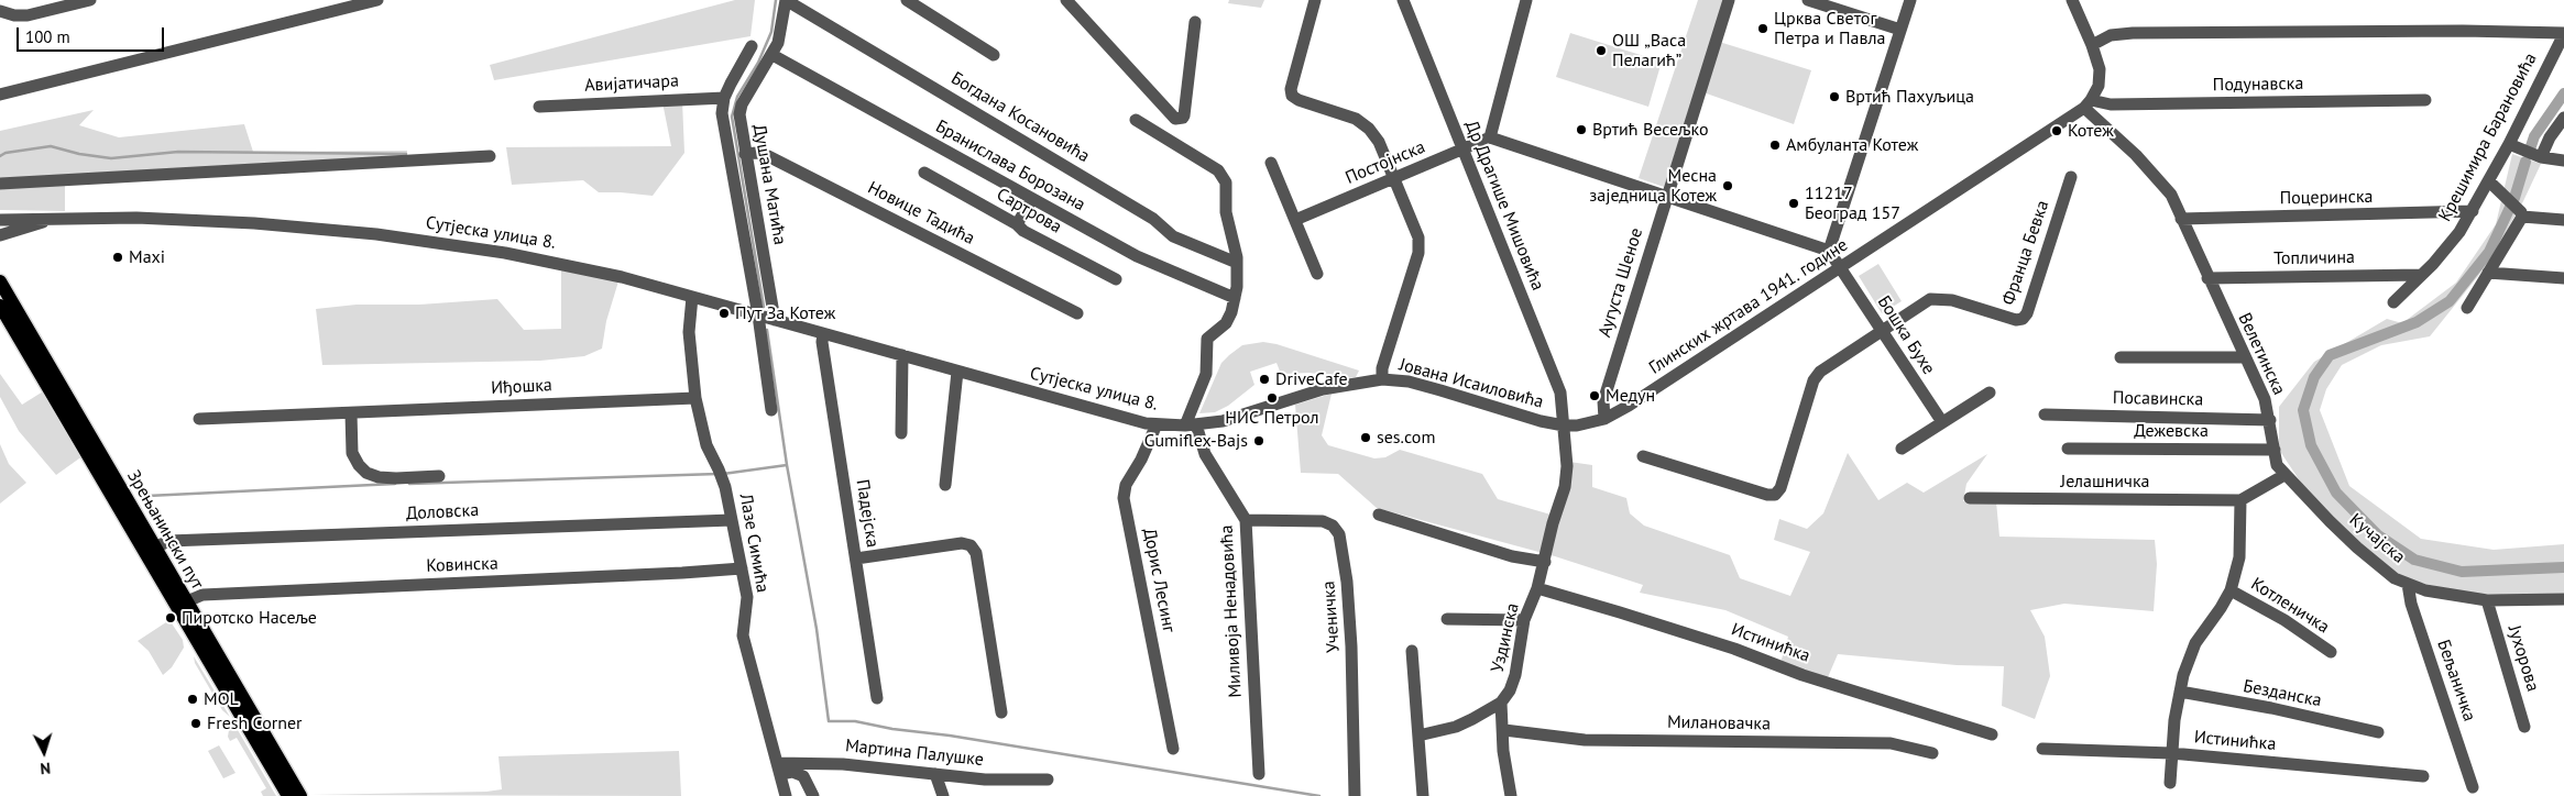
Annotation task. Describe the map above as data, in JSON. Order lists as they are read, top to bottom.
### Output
{
  "streets": {
    "main road": ["Зрењанински пут"],
    "street": [
      "Авијатичара",
      "Подунавска",
      "Богдана Косановића",
      "Крешимира Барановића",
      "Постојнска",
      "Бранислава Борозана",
      "Душана Матића",
      "Поцеринска",
      "Др Драгише Мишовића",
      "Сартрова",
      "Новице Тадића",
      "Сутјеска улица 8.",
      "Франца Бевка",
      "Топличина",
      "Аугуста Шеное",
      "Глинских жртава 1941. године",
      "Бошка Бухе",
      "Велетинска",
      "Јована Исаиловића",
      "Иђошка",
      "Посавинска",
      "Дежевска",
      "Јелашничка",
      "Доловска",
      "Падејска",
      "Кучајска",
      "Лазе Симића",
      "Ковинска",
      "Дорис Лесинг",
      "Котленичка",
      "Миливоја Ненадовића",
      "Ученичка",
      "Уздинска",
      "Истинићка",
      "Јухорова",
      "Бељаничка",
      "Безданска",
      "Милановачка",
      "Мартина Палушке"
    ]
  },
  "crossings": [
    ["Подунавска", "Глинских жртава 1941. године"],
    ["Подунавска", "Велетинска"],
    ["Богдана Косановића", "Душана Матића"],
    ["Крешимира Барановића", "Поцеринска"],
    ["Крешимира Барановића", "Топличина"],
    ["Постојнска", "Др Драгише Мишовића"],
    ["Постојнска", "Јована Исаиловића"],
    ["Бранислава Борозана", "Душана Матића"],
    ["Душана Матића", "Новице Тадића"],
    ["Душана Матића", "Сутјеска улица 8."],
    ["Поцеринска", "Велетинска"],
    ["Др Драгише Мишовића", "Глинских жртава 1941. године"],
    ["Др Драгише Мишовића", "Јована Исаиловића"],
    ["Др Драгише Мишовића", "Уздинска"],
    ["Сутјеска улица 8.", "Јована Исаиловића"],
    ["Сутјеска улица 8.", "Падејска"],
    ["Сутјеска улица 8.", "Лазе Симића"],
    ["Сутјеска улица 8.", "Дорис Лесинг"],
    ["Сутјеска улица 8.", "Миливоја Ненадовића"],
    ["Франца Бевка", "Бошка Бухе"],
    ["Топличина", "Велетинска"],
    ["Аугуста Шеное", "Глинских жртава 1941. године"],
    ["Глинских жртава 1941. године", "Бошка Бухе"],
    ["Глинских жртава 1941. године", "Велетинска"],
    ["Глинских жртава 1941. године", "Јована Исаиловића"],
    ["Глинских жртава 1941. године", "Уздинска"],
    ["Велетинска", "Посавинска"],
    ["Велетинска", "Дежевска"],
    ["Велетинска", "Кучајска"],
    ["Јована Исаиловића", "Уздинска"],
    ["Иђошка", "Лазе Симића"],
    ["Доловска", "Зрењанински пут"],
    ["Доловска", "Лазе Симића"],
    ["Зрењанински пут", "Ковинска"],
    ["Кучајска", "Јухорова"],
    ["Кучајска", "Бељаничка"],
    ["Лазе Симића", "Ковинска"],
    ["Лазе Симића", "Мартина Палушке"],
    ["Миливоја Ненадовића", "Ученичка"],
    ["Уздинска", "Истинићка"]
  ],
  "places": [
    "Црква Светог Петра и Павла",
    "ОШ „Васа Пелагић”",
    "Вртић Пахуљица",
    "Вртић Весељко",
    "Котеж",
    "Амбуланта Котеж",
    "Месна заједница Котеж",
    "11217 Београд 157",
    "Maxi",
    "Пут За Котеж",
    "DriveCafe",
    "Медун",
    "НИС Петрол",
    "ses.com",
    "Gumiflex-Bajs",
    "Пиротско Насеље",
    "MOL",
    "Fresh Corner"
  ],
  "scale_bar": "100 m",
  "north": "bottom"
}
